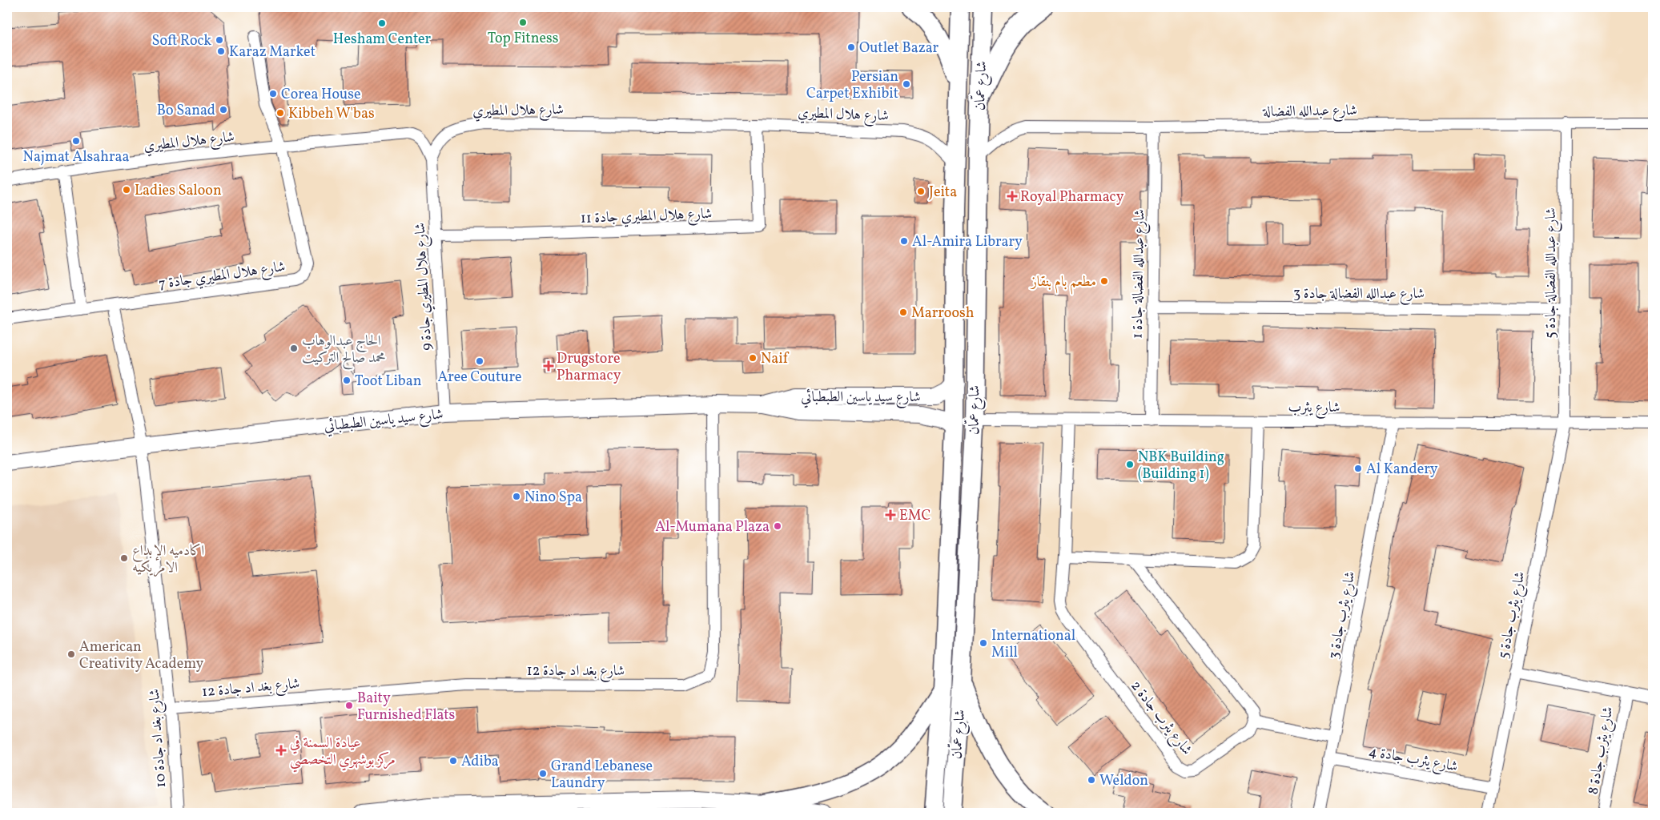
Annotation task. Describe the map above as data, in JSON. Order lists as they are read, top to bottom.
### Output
{
  "streets": {
    "main road": ["شارع عمّان"],
    "street": [
      "شارع هلال المطيري",
      "شارع عبدالله الفضالة",
      "شارع هلال المطيري جادة 11",
      "شارع عبدالله الفضالة جادة 5",
      "شارع عبدالله الفضالة جادة 1",
      "شارع هلال المطيري جادة 7",
      "شارع هلال المطيري جادة 9",
      "شارع عبدالله الفضالة جادة 3",
      "شارع سيد ياسين الطبطبائي",
      "شارع يثرب",
      "شارع يثرب جادة 3",
      "شارع يثرب جادة 5",
      "شارع بغد اد جادة 12",
      "شارع يثرب جادة 2",
      "شارع بغد اد جادة 10",
      "شارع يثرب جادة 8",
      "شارع يثرب جادة 4"
    ]
  },
  "crossings": [
    ["شارع عمّان", "شارع هلال المطيري"],
    ["شارع عمّان", "شارع عبدالله الفضالة"],
    ["شارع عمّان", "شارع سيد ياسين الطبطبائي"],
    ["شارع عمّان", "شارع يثرب"],
    ["شارع هلال المطيري", "شارع هلال المطيري جادة 11"],
    ["شارع هلال المطيري", "شارع هلال المطيري جادة 7"],
    ["شارع هلال المطيري", "شارع هلال المطيري جادة 9"],
    ["شارع عبدالله الفضالة", "شارع عبدالله الفضالة جادة 5"],
    ["شارع عبدالله الفضالة", "شارع عبدالله الفضالة جادة 1"],
    ["شارع هلال المطيري جادة 11", "شارع هلال المطيري جادة 9"],
    ["شارع عبدالله الفضالة جادة 5", "شارع عبدالله الفضالة جادة 3"],
    ["شارع عبدالله الفضالة جادة 5", "شارع يثرب"],
    ["شارع عبدالله الفضالة جادة 5", "شارع يثرب جادة 5"],
    ["شارع عبدالله الفضالة جادة 1", "شارع عبدالله الفضالة جادة 3"],
    ["شارع عبدالله الفضالة جادة 1", "شارع يثرب"],
    ["شارع هلال المطيري جادة 9", "شارع سيد ياسين الطبطبائي"],
    ["شارع سيد ياسين الطبطبائي", "شارع بغد اد جادة 12"],
    ["شارع سيد ياسين الطبطبائي", "شارع بغد اد جادة 10"],
    ["شارع يثرب", "شارع يثرب جادة 3"],
    ["شارع يثرب", "شارع يثرب جادة 5"],
    ["شارع يثرب", "شارع يثرب جادة 2"],
    ["شارع يثرب جادة 3", "شارع يثرب جادة 4"],
    ["شارع يثرب جادة 5", "شارع يثرب جادة 4"],
    ["شارع بغد اد جادة 12", "شارع بغد اد جادة 10"]
  ],
  "places": {
    "other": [
      "Top Fitness",
      "Hesham Center",
      "Soft Rock",
      "Outlet Bazar",
      "Karaz Market",
      "Persian Carpet Exhibit",
      "Corea House",
      "Bo Sanad",
      "Kibbeh W'bas",
      "Najmat Alsahraa",
      "Ladies Saloon",
      "Jeita",
      "Al-Amira Library",
      "مطعم بام بنقاز",
      "Marroosh",
      "الحاج عبدالوهاب محمد صالح التركيت",
      "Naif",
      "Aree Couture",
      "Toot Liban",
      "NBK Building (Building 1)",
      "Al Kandery",
      "Nino Spa",
      "Al-Mumana Plaza",
      "اكادميه الإبداع الامريكيه",
      "International Mill",
      "American Creativity Academy",
      "Baity Furnished Flats",
      "Adiba",
      "Grand Lebanese Laundry",
      "Weldon"
    ],
    "health": [
      "Royal Pharmacy",
      "Drugstore Pharmacy",
      "EMC",
      "عيادة السمنة في مركز بوشهري التخصصي"
    ]
  }
}
